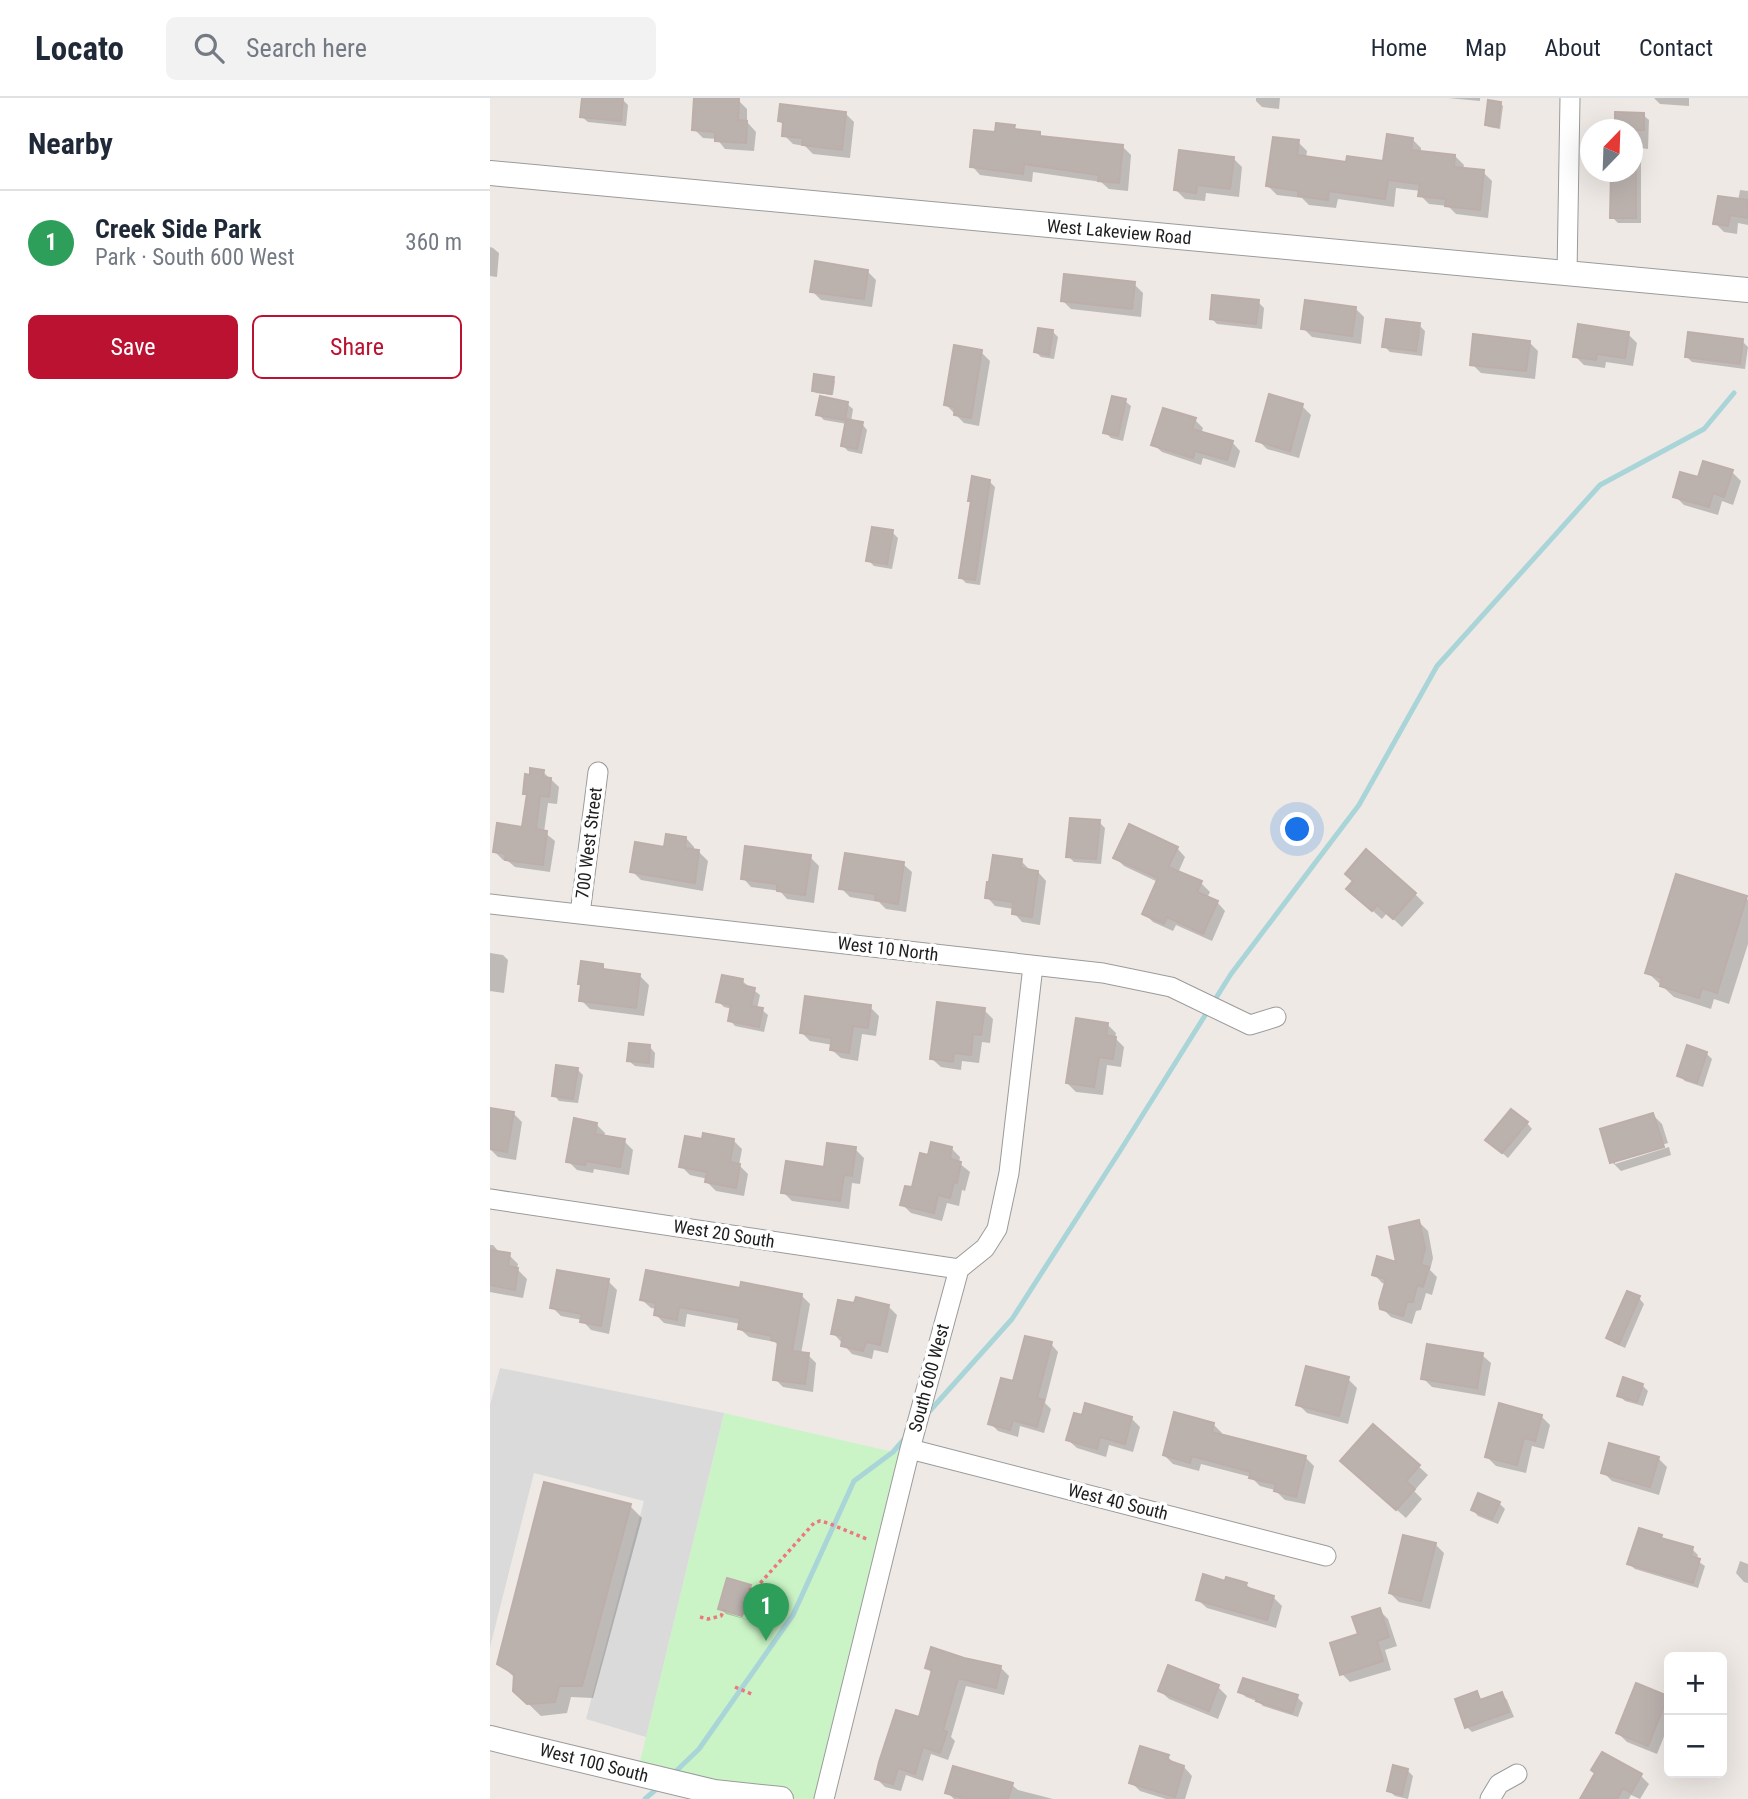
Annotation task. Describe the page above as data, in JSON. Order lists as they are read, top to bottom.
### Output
{
  "streets": {
    "street": [
      "West Lakeview Road",
      "700 West Street",
      "West 10 North",
      "West 20 South",
      "South 600 West",
      "West 40 South",
      "West 100 South"
    ]
  },
  "crossings": [
    ["700 West Street", "West 10 North"],
    ["West 20 South", "South 600 West"],
    ["South 600 West", "West 40 South"]
  ],
  "north": "top right",
  "page": {
    "header": "Locato",
    "search": "Search here",
    "nav": [
      "Home",
      "Map",
      "About",
      "Contact"
    ],
    "heading": "Nearby",
    "list": [
      {
        "mark": "1",
        "name": "Creek Side Park",
        "note": "Park · South 600 West",
        "value": "360 m"
      }
    ],
    "buttons": ["Save", "Share"],
    "pins": "1",
    "map_buttons": ["+", "−"]
  }
}
